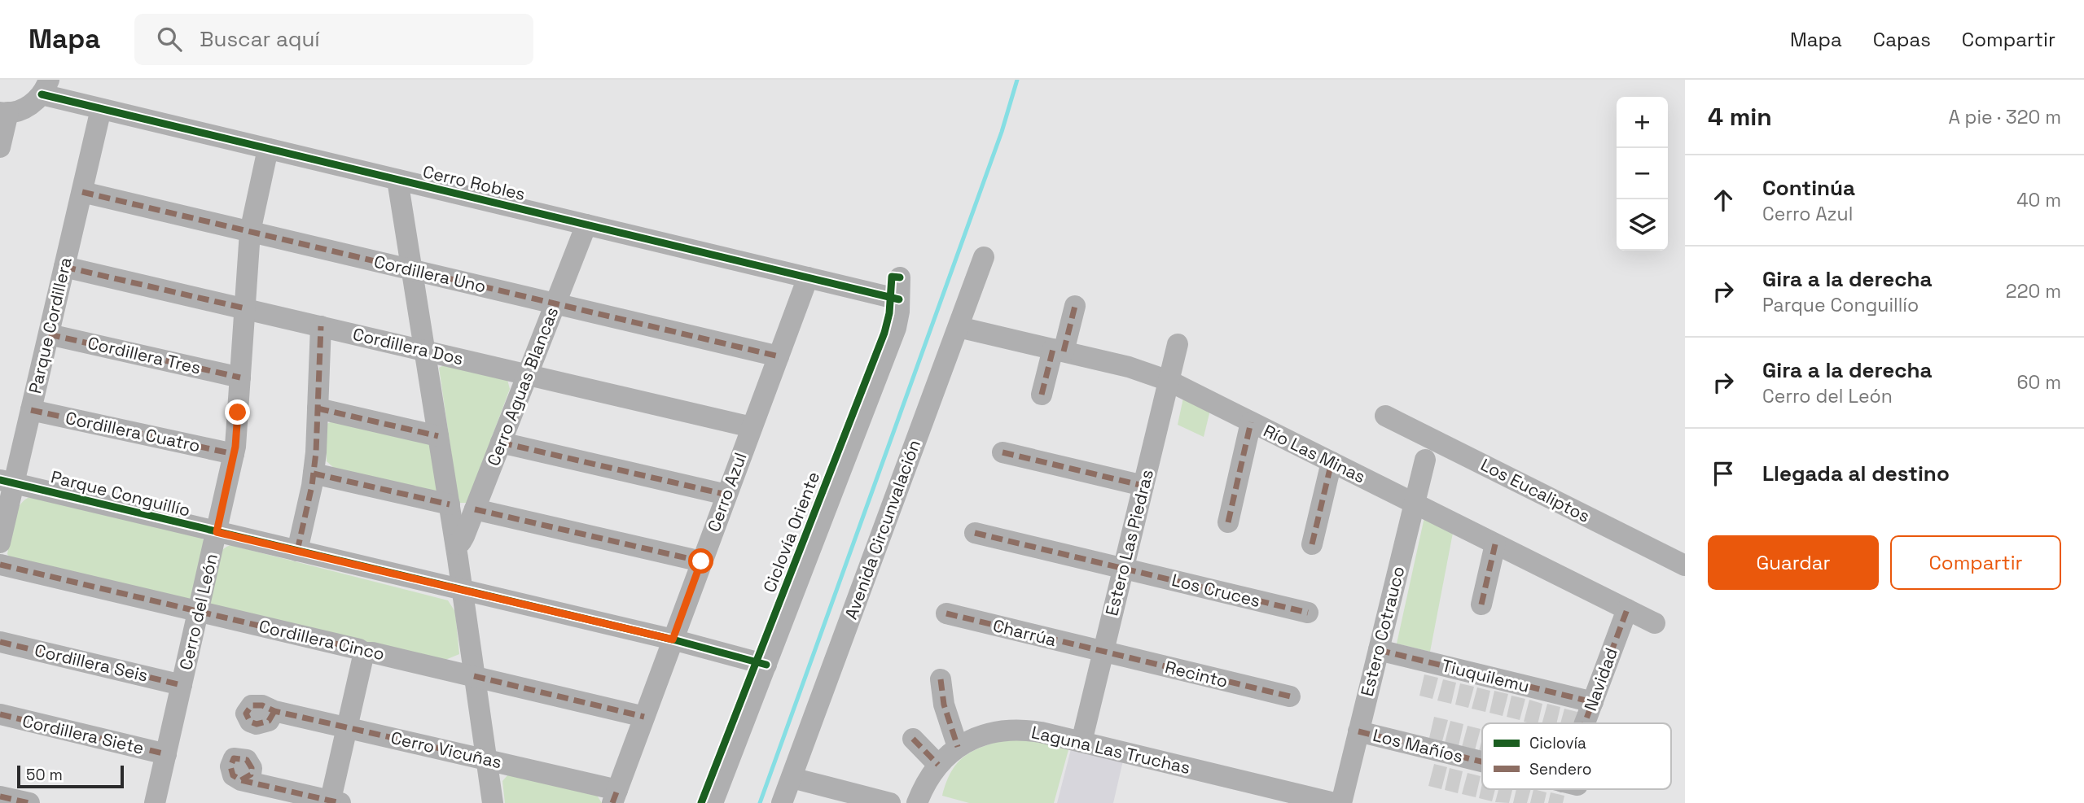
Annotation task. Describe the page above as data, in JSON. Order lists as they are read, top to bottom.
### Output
{
  "streets": {
    "street": [
      "Cerro Robles",
      "Cordillera Uno",
      "Parque Cordillera",
      "Cordillera Dos",
      "Cordillera Tres",
      "Cerro Aguas Blancas",
      "Cordillera Cuatro",
      "Río Las Minas",
      "Los Eucaliptos",
      "Cerro Azul",
      "Parque Conguillío",
      "Avenida Circunvalación",
      "Estero Las Piedras",
      "Los Cruces",
      "Cerro del León",
      "Estero Cotrauco",
      "Charrúa",
      "Cordillera Cinco",
      "Cordillera Seis",
      "Recinto",
      "Tiuquilemu",
      "Navidad",
      "Cordillera Siete",
      "Los Mañíos",
      "Cerro Vicuñas",
      "Laguna Las Truchas"
    ],
    "cycle path": ["Ciclovía Oriente"]
  },
  "crossings": [
    ["Cerro Robles", "Parque Cordillera"],
    ["Cerro Robles", "Cerro Aguas Blancas"],
    ["Cerro Robles", "Cerro Azul"],
    ["Cerro Robles", "Cerro del León"],
    ["Cordillera Uno", "Parque Cordillera"],
    ["Cordillera Uno", "Cerro Aguas Blancas"],
    ["Cordillera Uno", "Cerro Azul"],
    ["Cordillera Uno", "Cerro del León"],
    ["Parque Cordillera", "Cordillera Dos"],
    ["Parque Cordillera", "Cordillera Tres"],
    ["Parque Cordillera", "Cordillera Cuatro"],
    ["Parque Cordillera", "Parque Conguillío"],
    ["Cordillera Dos", "Cerro Aguas Blancas"],
    ["Cordillera Dos", "Cerro Azul"],
    ["Cordillera Dos", "Cerro del León"],
    ["Cordillera Tres", "Cerro del León"],
    ["Cordillera Cuatro", "Cerro del León"],
    ["Río Las Minas", "Avenida Circunvalación"],
    ["Río Las Minas", "Estero Las Piedras"],
    ["Río Las Minas", "Estero Cotrauco"],
    ["Río Las Minas", "Navidad"],
    ["Cerro Azul", "Parque Conguillío"],
    ["Cerro Azul", "Cordillera Cinco"],
    ["Cerro Azul", "Cerro Vicuñas"],
    ["Parque Conguillío", "Cerro del León"],
    ["Estero Las Piedras", "Los Cruces"],
    ["Estero Las Piedras", "Charrúa"],
    ["Estero Las Piedras", "Recinto"],
    ["Estero Las Piedras", "Laguna Las Truchas"],
    ["Cerro del León", "Cordillera Cinco"],
    ["Cerro del León", "Cordillera Seis"],
    ["Cerro del León", "Cordillera Siete"],
    ["Estero Cotrauco", "Tiuquilemu"],
    ["Estero Cotrauco", "Los Mañíos"],
    ["Charrúa", "Recinto"],
    ["Tiuquilemu", "Navidad"]
  ],
  "legend": ["Ciclovía", "Sendero"],
  "scale_bar": "50 m",
  "page": {
    "header": "Mapa",
    "search": "Buscar aquí",
    "nav": ["Mapa", "Capas", "Compartir"],
    "heading": ["4 min", "A pie · 320 m"],
    "map_buttons": ["+", "−"],
    "list": [
      ["Continúa", "Cerro Azul", "40 m"],
      ["Gira a la derecha", "Parque Conguillío", "220 m"],
      ["Gira a la derecha", "Cerro del León", "60 m"],
      "Llegada al destino"
    ],
    "buttons": ["Guardar", "Compartir"],
    "scale": "50 m"
  }
}
